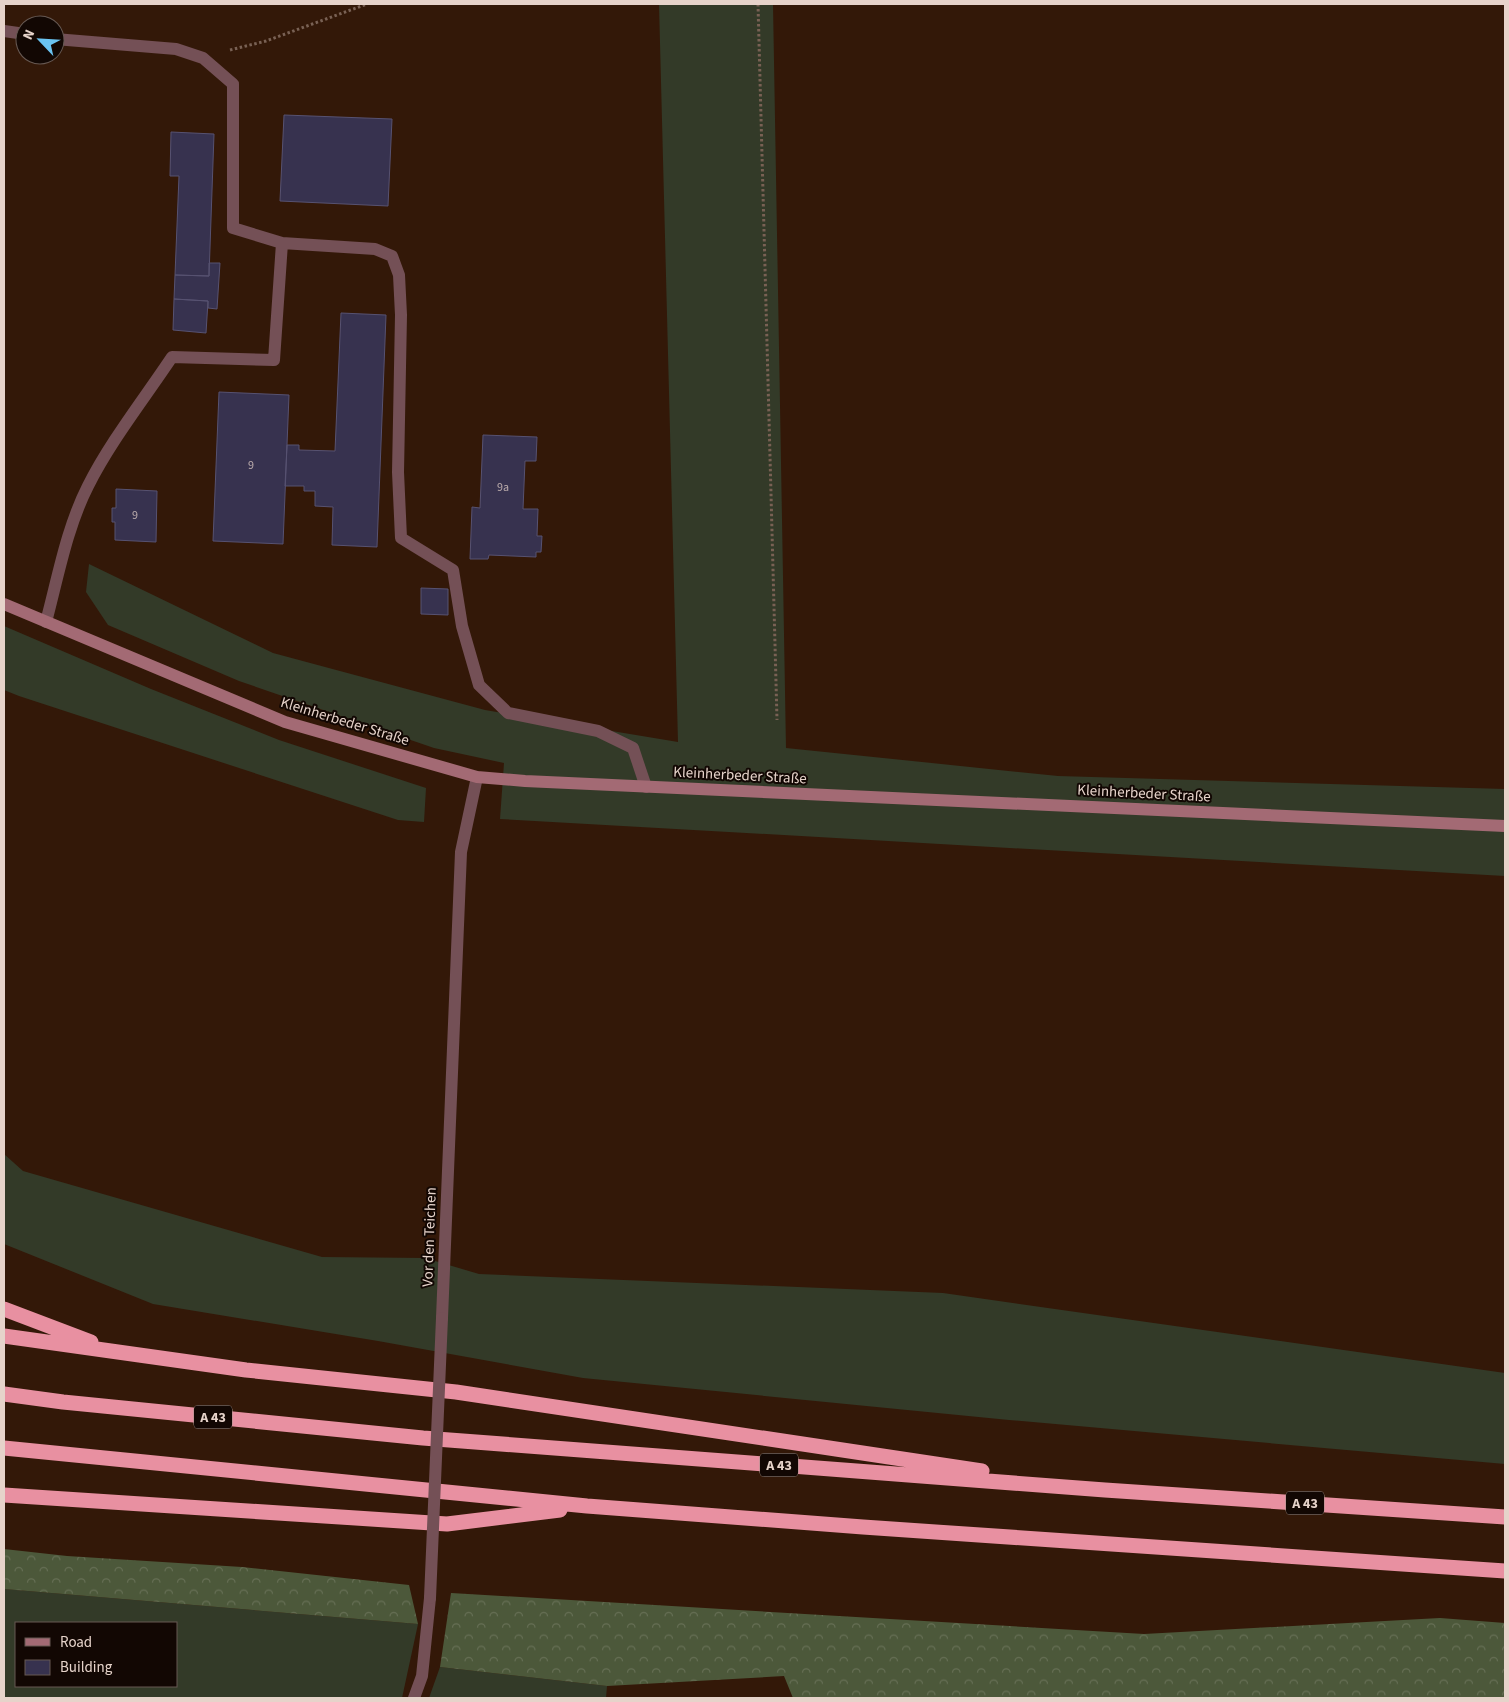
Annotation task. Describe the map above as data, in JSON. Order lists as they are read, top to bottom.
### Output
{
  "streets": {
    "highway": ["A 43"],
    "street": ["Kleinherbeder Straße"],
    "lane": ["Vor den Teichen"]
  },
  "crossings": [
    ["Kleinherbeder Straße", "Vor den Teichen"]
  ],
  "house_numbers": ["9", "9a", "9"],
  "legend": ["Road", "Building"],
  "north": "top left"
}
